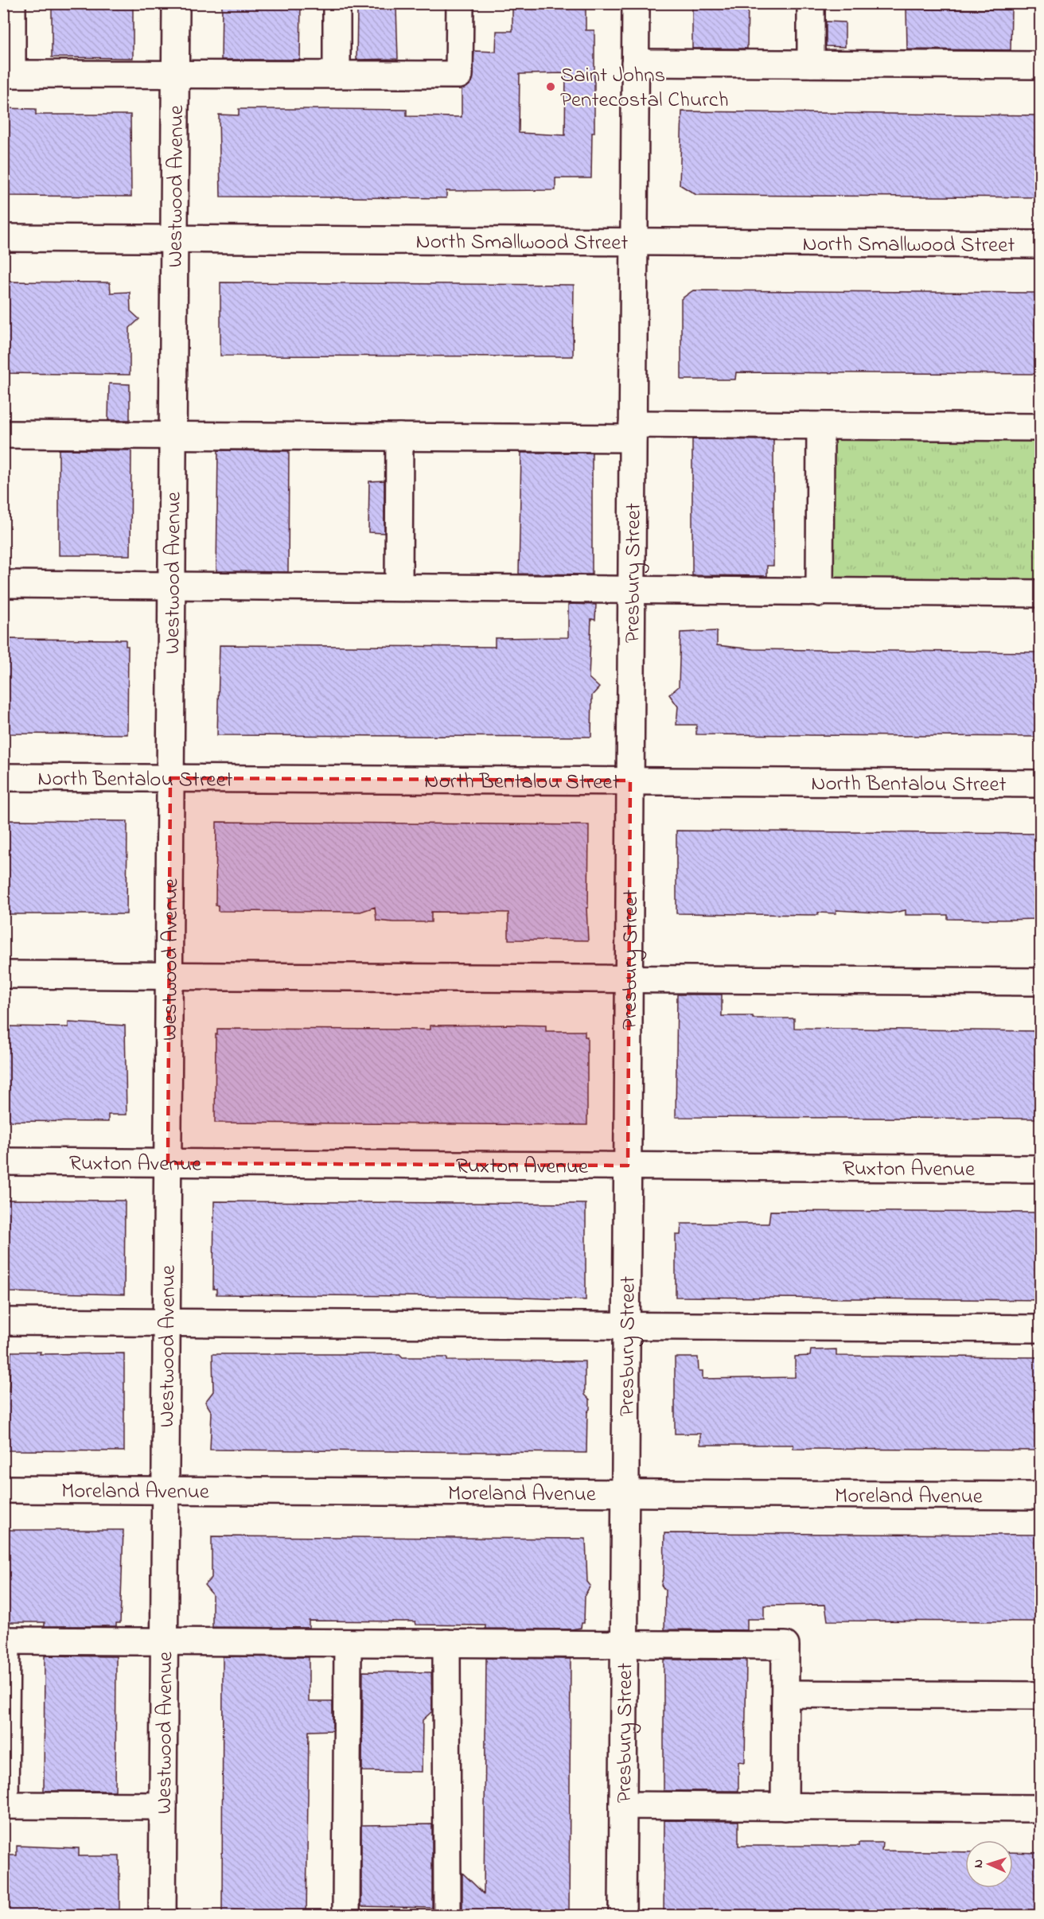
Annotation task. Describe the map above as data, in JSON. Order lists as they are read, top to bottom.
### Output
{
  "streets": {
    "street": [
      "Westwood Avenue",
      "North Smallwood Street",
      "Presbury Street",
      "North Bentalou Street",
      "Ruxton Avenue",
      "Moreland Avenue"
    ]
  },
  "crossings": [
    ["Westwood Avenue", "North Smallwood Street"],
    ["Westwood Avenue", "North Bentalou Street"],
    ["Westwood Avenue", "Ruxton Avenue"],
    ["Westwood Avenue", "Moreland Avenue"],
    ["North Smallwood Street", "Presbury Street"],
    ["Presbury Street", "North Bentalou Street"],
    ["Presbury Street", "Ruxton Avenue"],
    ["Presbury Street", "Moreland Avenue"]
  ],
  "places": ["Saint Johns Pentecostal Church"],
  "north": "left"
}
